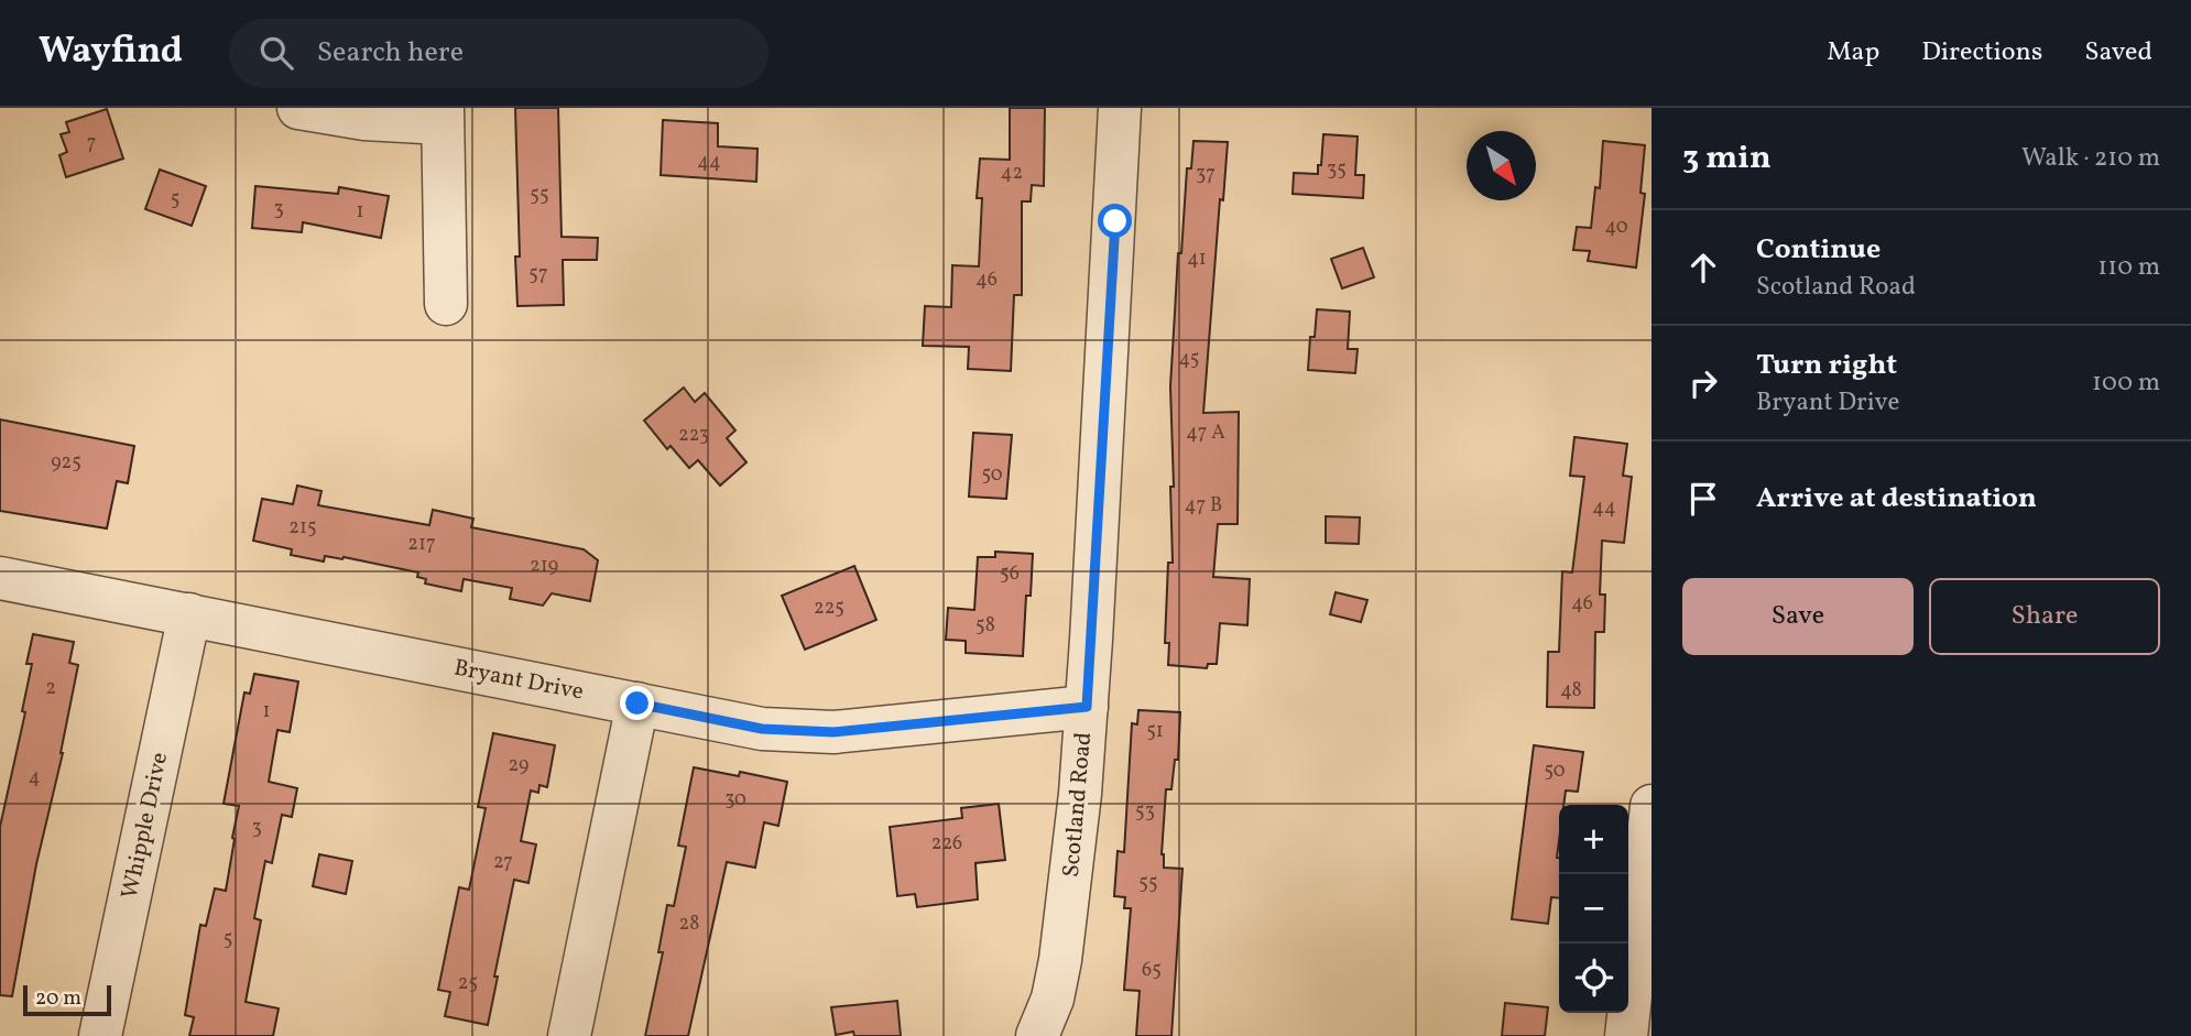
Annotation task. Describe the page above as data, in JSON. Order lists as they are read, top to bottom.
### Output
{
  "streets": {
    "street": ["Bryant Drive", "Scotland Road", "Whipple Drive"]
  },
  "crossings": [
    ["Bryant Drive", "Scotland Road"],
    ["Bryant Drive", "Whipple Drive"]
  ],
  "house_numbers": [
    "7",
    "44",
    "35",
    "42",
    "37",
    "55",
    "5",
    "3",
    "1",
    "40",
    "41",
    "57",
    "46",
    "45",
    "47 A",
    "223",
    "925",
    "50",
    "47 B",
    "44",
    "215",
    "217",
    "219",
    "56",
    "46",
    "225",
    "58",
    "2",
    "48",
    "1",
    "51",
    "29",
    "50",
    "4",
    "30",
    "53",
    "3",
    "226",
    "27",
    "55",
    "28",
    "5",
    "65",
    "25"
  ],
  "scale_bar": "20 m",
  "north": "bottom right",
  "page": {
    "header": "Wayfind",
    "search": "Search here",
    "nav": ["Map", "Directions", "Saved"],
    "heading": ["3 min", "Walk · 210 m"],
    "list": [
      ["Continue", "Scotland Road", "110 m"],
      ["Turn right", "Bryant Drive", "100 m"],
      "Arrive at destination"
    ],
    "buttons": ["Save", "Share"],
    "map_buttons": ["+", "−"],
    "scale": "20 m"
  }
}
